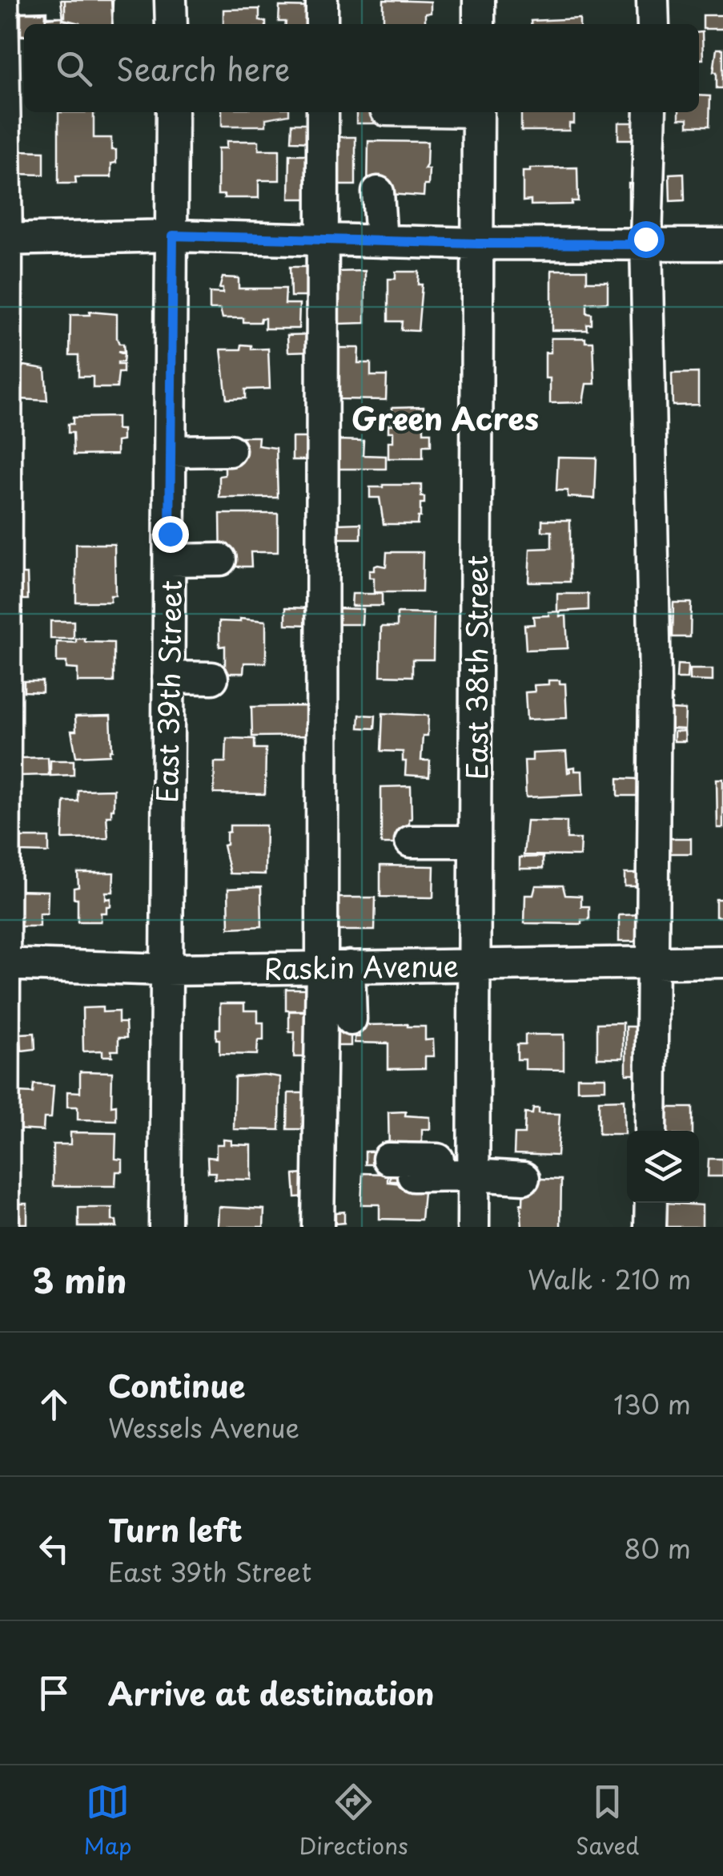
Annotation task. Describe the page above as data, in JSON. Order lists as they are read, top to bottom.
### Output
{
  "streets": {
    "street": ["East 38th Street", "East 39th Street", "Raskin Avenue"]
  },
  "crossings": [
    ["East 38th Street", "Raskin Avenue"],
    ["East 39th Street", "Raskin Avenue"]
  ],
  "districts": ["Green Acres"],
  "page": {
    "search": "Search here",
    "heading": ["3 min", "Walk · 210 m"],
    "list": [
      ["Continue", "Wessels Avenue", "130 m"],
      ["Turn left", "East 39th Street", "80 m"],
      "Arrive at destination"
    ],
    "nav": ["Map", "Directions", "Saved"]
  }
}
